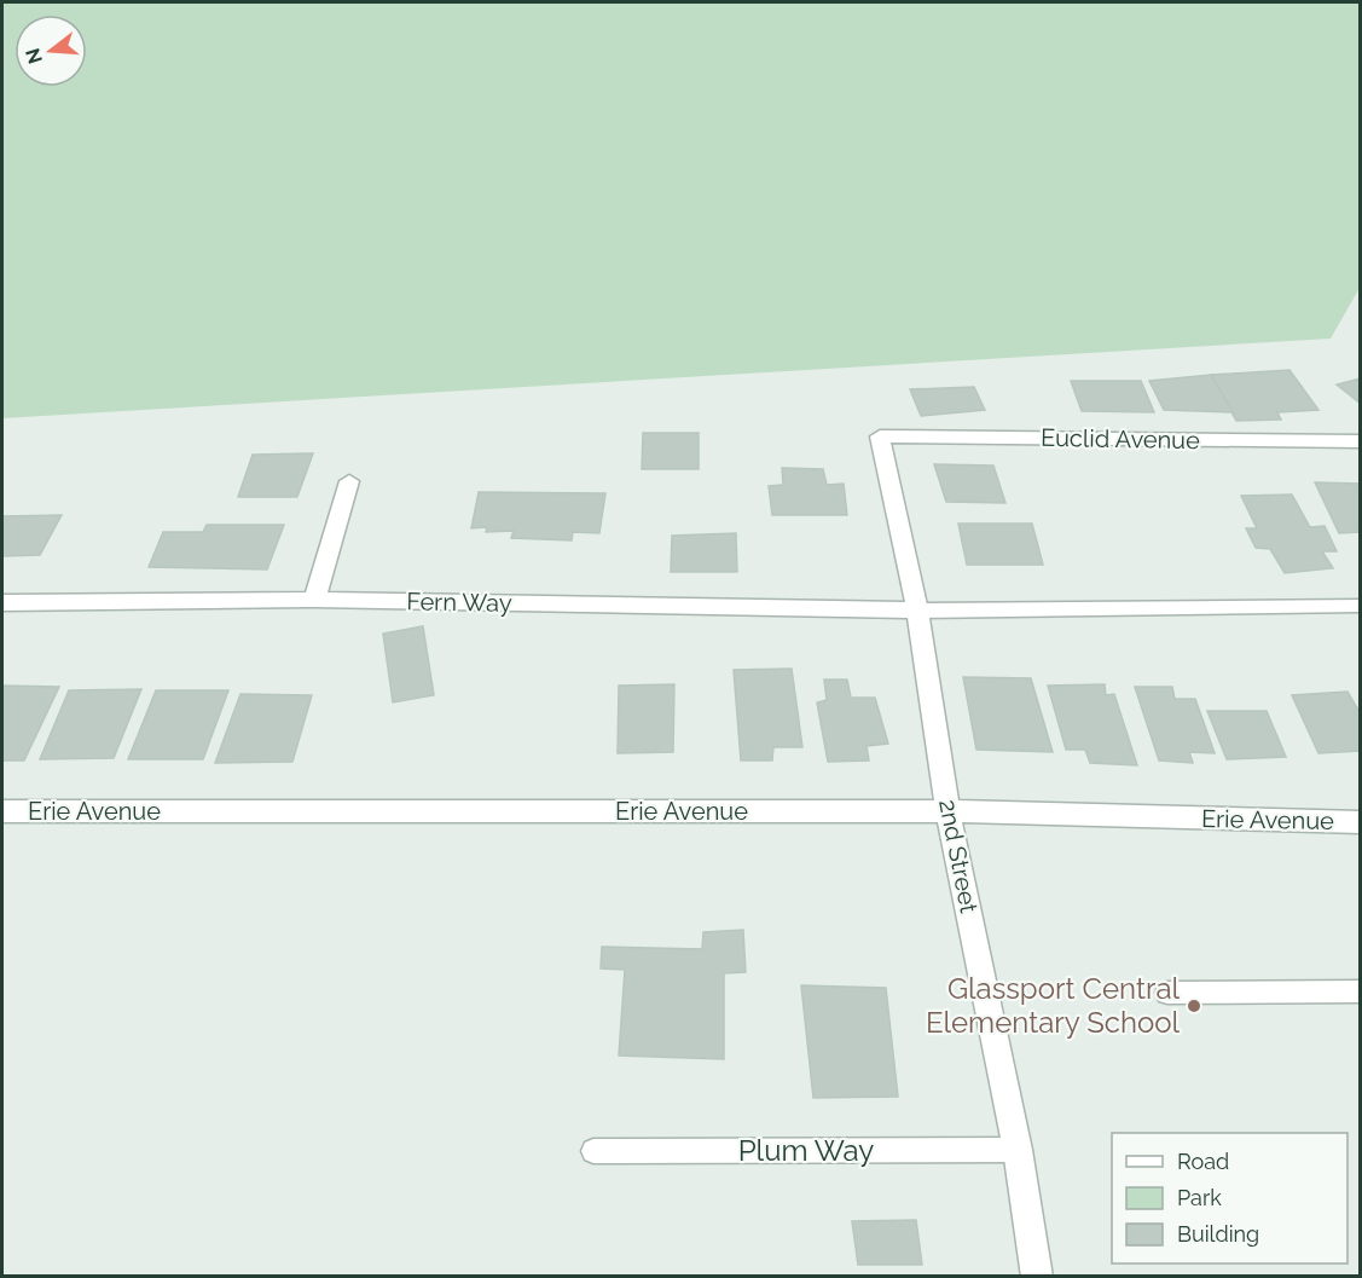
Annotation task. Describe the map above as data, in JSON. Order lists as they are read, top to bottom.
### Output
{
  "streets": {
    "street": [
      "Euclid Avenue",
      "Fern Way",
      "Erie Avenue",
      "2nd Street"
    ],
    "lane": ["Plum Way"]
  },
  "crossings": [
    ["Euclid Avenue", "2nd Street"],
    ["Fern Way", "2nd Street"],
    ["Erie Avenue", "2nd Street"],
    ["2nd Street", "Plum Way"]
  ],
  "places": ["Glassport Central Elementary School"],
  "legend": ["Road", "Park", "Building"],
  "north": "left"
}
